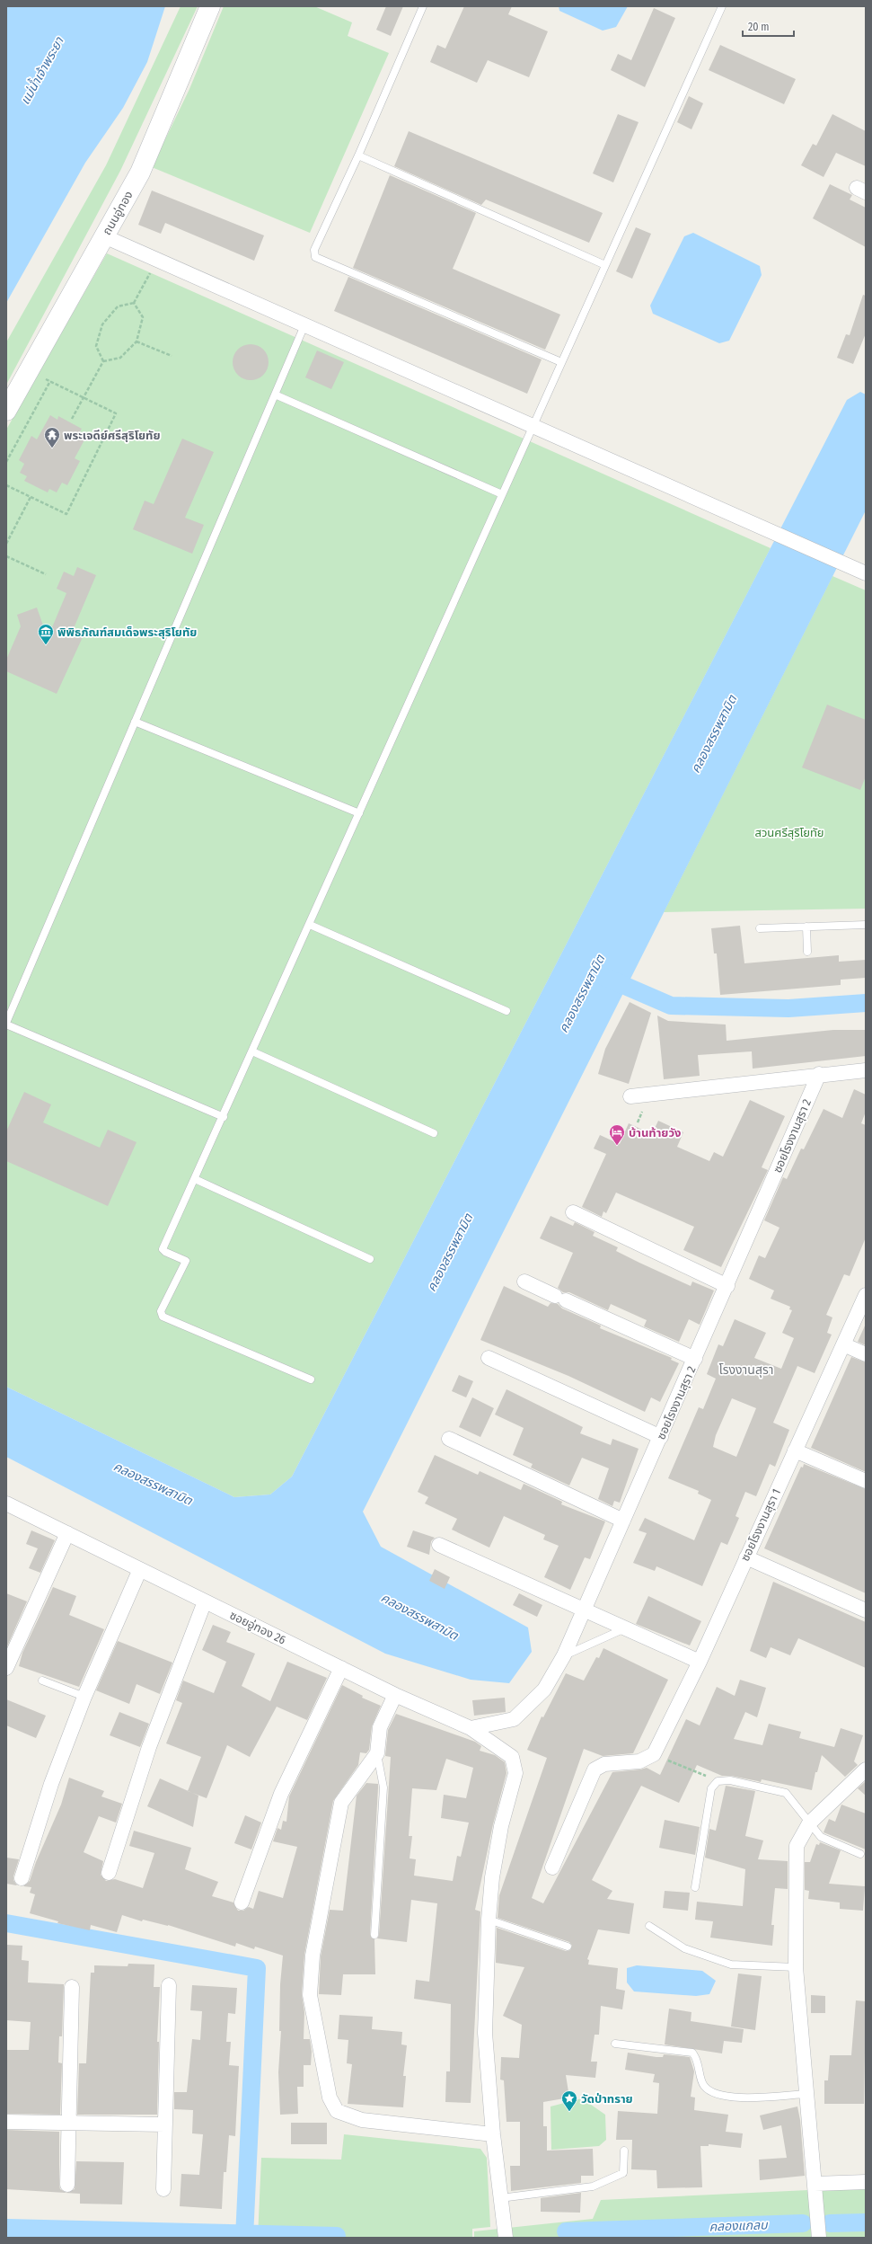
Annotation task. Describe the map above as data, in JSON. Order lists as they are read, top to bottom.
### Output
{
  "streets": {
    "main road": ["ถนนอู่ทอง"],
    "street": ["ซอยโรงงานสุรา 2", "ซอยโรงงานสุรา 1", "ซอยอู่ทอง 26"]
  },
  "crossings": [
    ["ซอยโรงงานสุรา 2", "ซอยอู่ทอง 26"]
  ],
  "districts": ["โรงงานสุรา"],
  "water": ["แม่น้ำเจ้าพระยา", "คลองสรรพสามิต", "คลองแกลบ"],
  "parks": ["สวนศรีสุริโยทัย"],
  "places": {
    "temple": ["พระเจดีย์ศรีสุริโยทัย"],
    "museum": ["พิพิธภัณฑ์สมเด็จพระสุริโยทัย"],
    "hotel": ["บ้านท้ายวัง"],
    "place": ["วัดป่าทราย"]
  },
  "scale_bar": "20 m"
}
